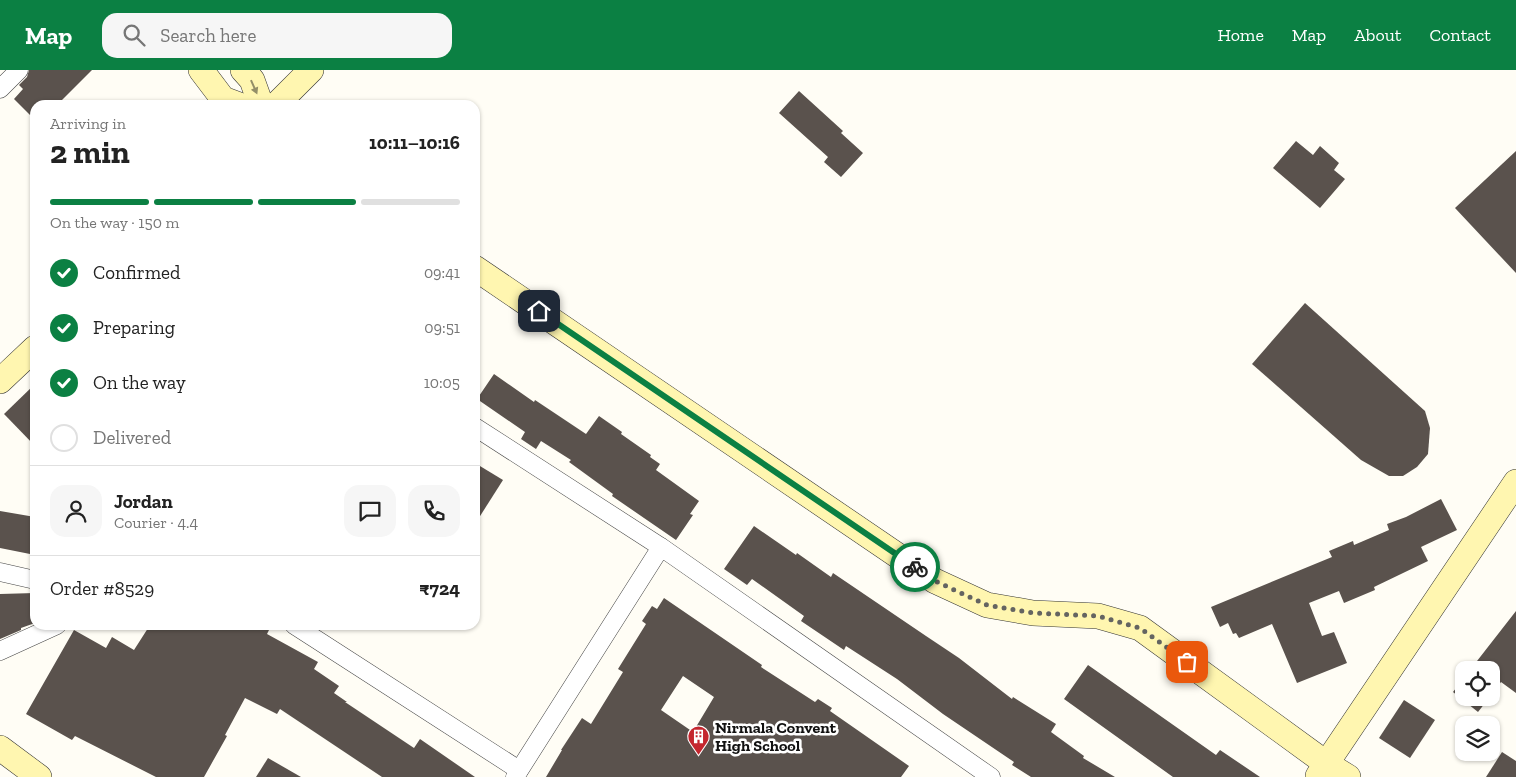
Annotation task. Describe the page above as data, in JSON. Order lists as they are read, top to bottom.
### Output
{
  "places": {
    "building": ["Nirmala Convent High School"]
  },
  "page": {
    "header": "Map",
    "search": "Search here",
    "nav": [
      "Home",
      "Map",
      "About",
      "Contact"
    ],
    "heading": ["2 min", "Arriving in", "10:11–10:16"],
    "panel": [
      "Jordan",
      "Courier · 4.4",
      "Order #8529",
      "₹724"
    ],
    "bar": "On the way · 150 m",
    "list": [
      ["Confirmed", "09:41"],
      ["Preparing", "09:51"],
      ["On the way", "10:05"],
      "Delivered"
    ]
  }
}
